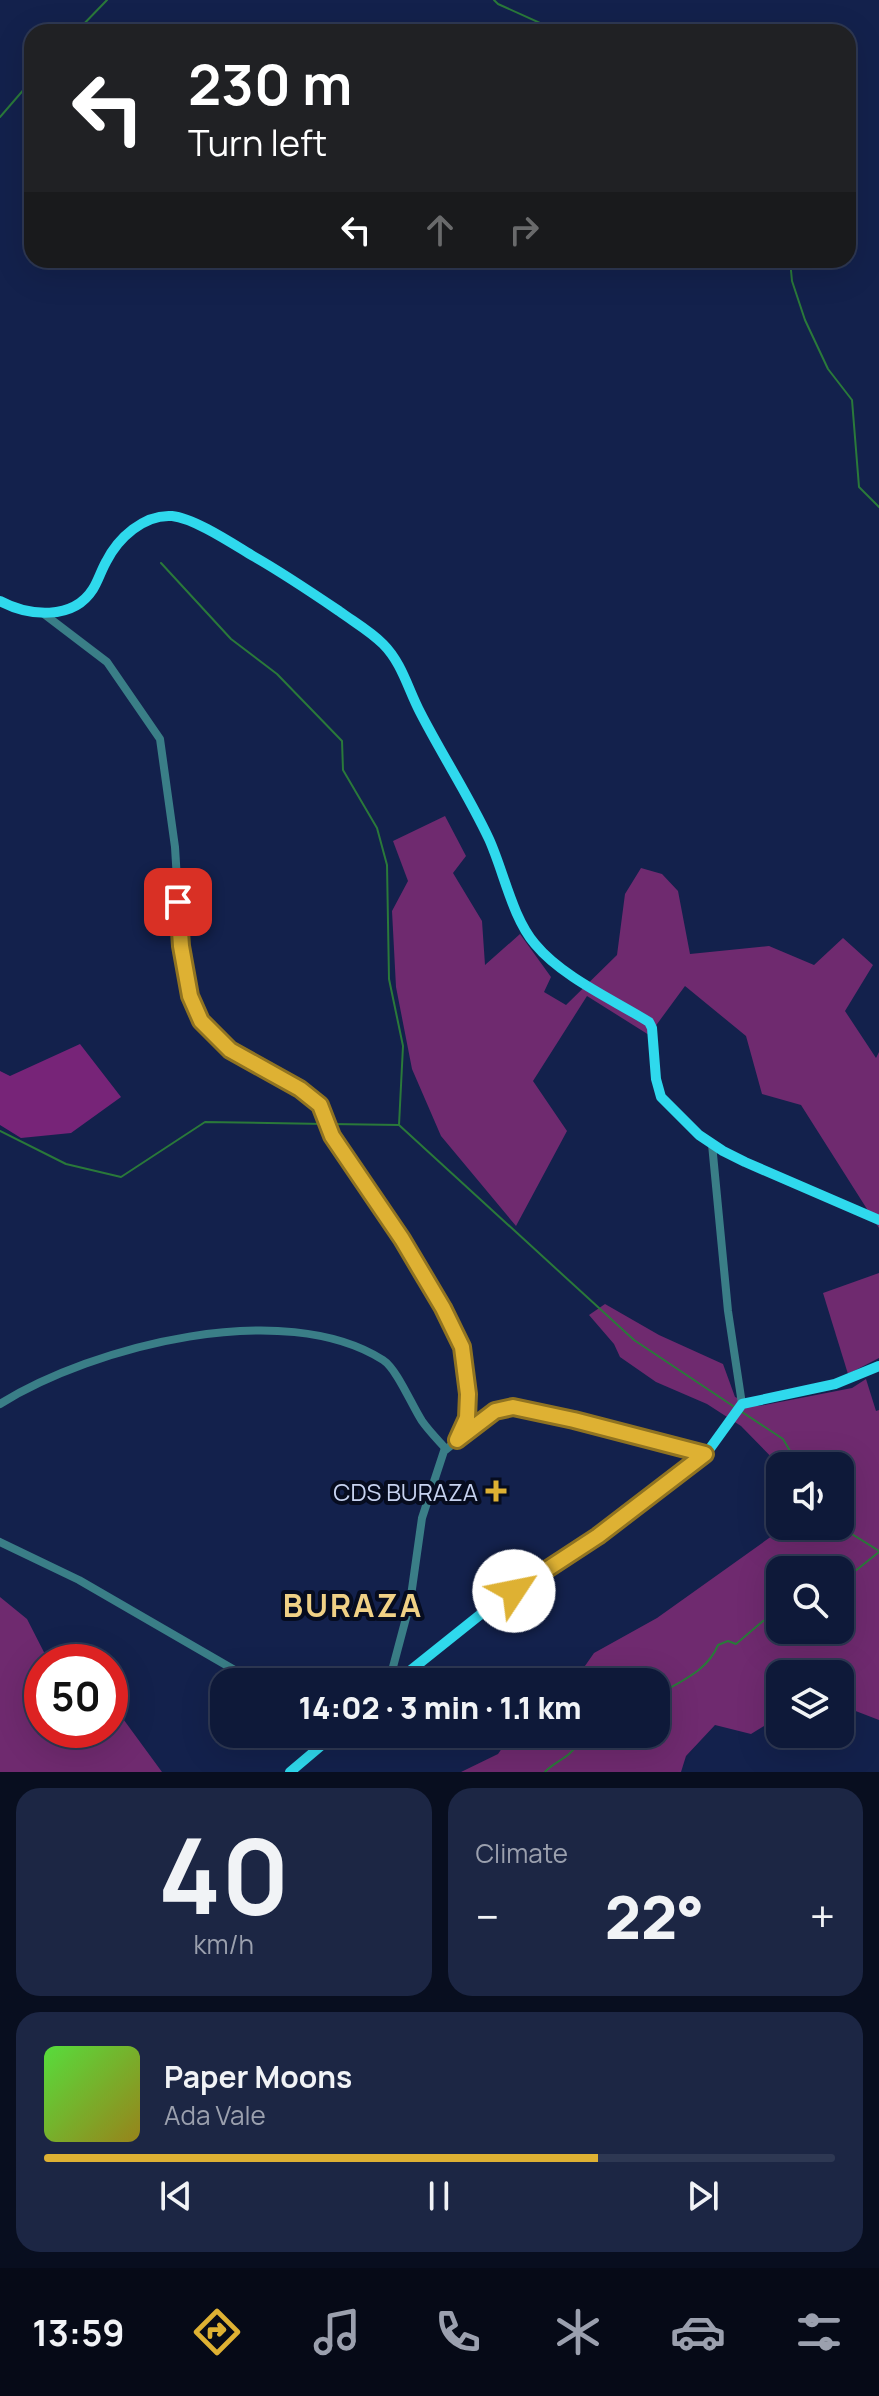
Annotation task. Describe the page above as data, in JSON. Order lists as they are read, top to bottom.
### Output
{
  "districts": ["BURAZA"],
  "places": {
    "health": ["CDS BURAZA"]
  },
  "page": {
    "turn": ["230 m", "Turn left"],
    "limit": "50",
    "trip": "14:02 · 3 min · 1.1 km",
    "tile": [
      ["40", "km/h"],
      "Climate"
    ],
    "heat": ["−", "22°", "+"],
    "song": ["Paper Moons", "Ada Vale"],
    "tabs": "13:59"
  }
}
